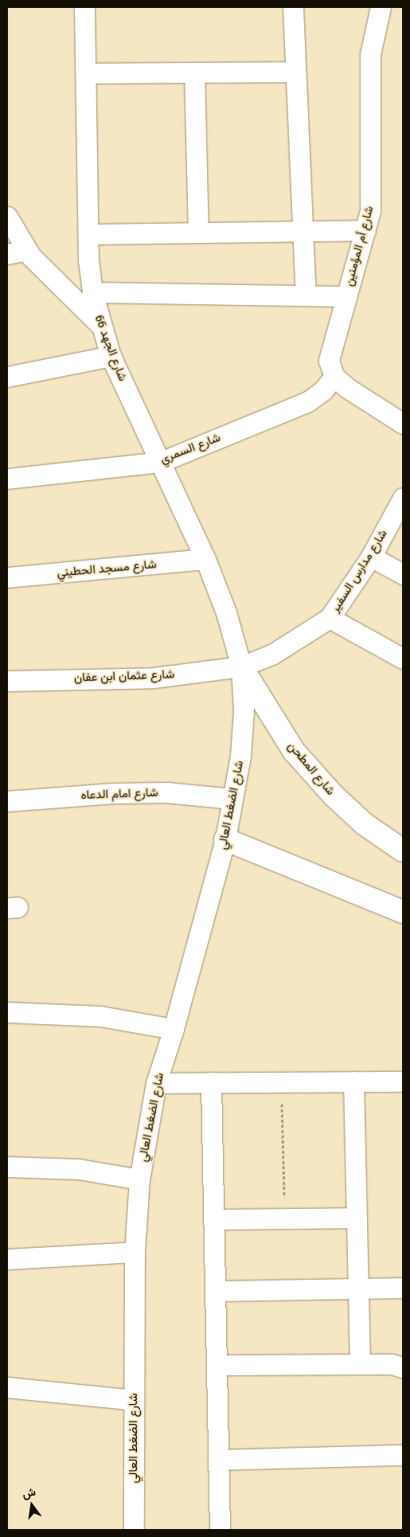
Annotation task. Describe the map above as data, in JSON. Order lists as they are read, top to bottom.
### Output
{
  "streets": {
    "street": [
      "شارع أم المؤمنين",
      "شارع الجهد 66",
      "شارع السمري",
      "شارع مسجد الحطيني",
      "شارع مدارس السفير",
      "شارع عثمان ابن عفان",
      "شارع المطحن",
      "شارع امام الدعاه",
      "شارع الضغط العالي"
    ]
  },
  "crossings": [
    ["شارع أم المؤمنين", "شارع السمري"],
    ["شارع الجهد 66", "شارع السمري"],
    ["شارع الجهد 66", "شارع مسجد الحطيني"],
    ["شارع الجهد 66", "شارع مدارس السفير"],
    ["شارع الجهد 66", "شارع عثمان ابن عفان"],
    ["شارع الجهد 66", "شارع المطحن"],
    ["شارع الجهد 66", "شارع الضغط العالي"],
    ["شارع مدارس السفير", "شارع عثمان ابن عفان"],
    ["شارع مدارس السفير", "شارع المطحن"],
    ["شارع مدارس السفير", "شارع الضغط العالي"],
    ["شارع عثمان ابن عفان", "شارع المطحن"],
    ["شارع عثمان ابن عفان", "شارع الضغط العالي"],
    ["شارع المطحن", "شارع الضغط العالي"],
    ["شارع امام الدعاه", "شارع الضغط العالي"]
  ],
  "north": "top"
}
